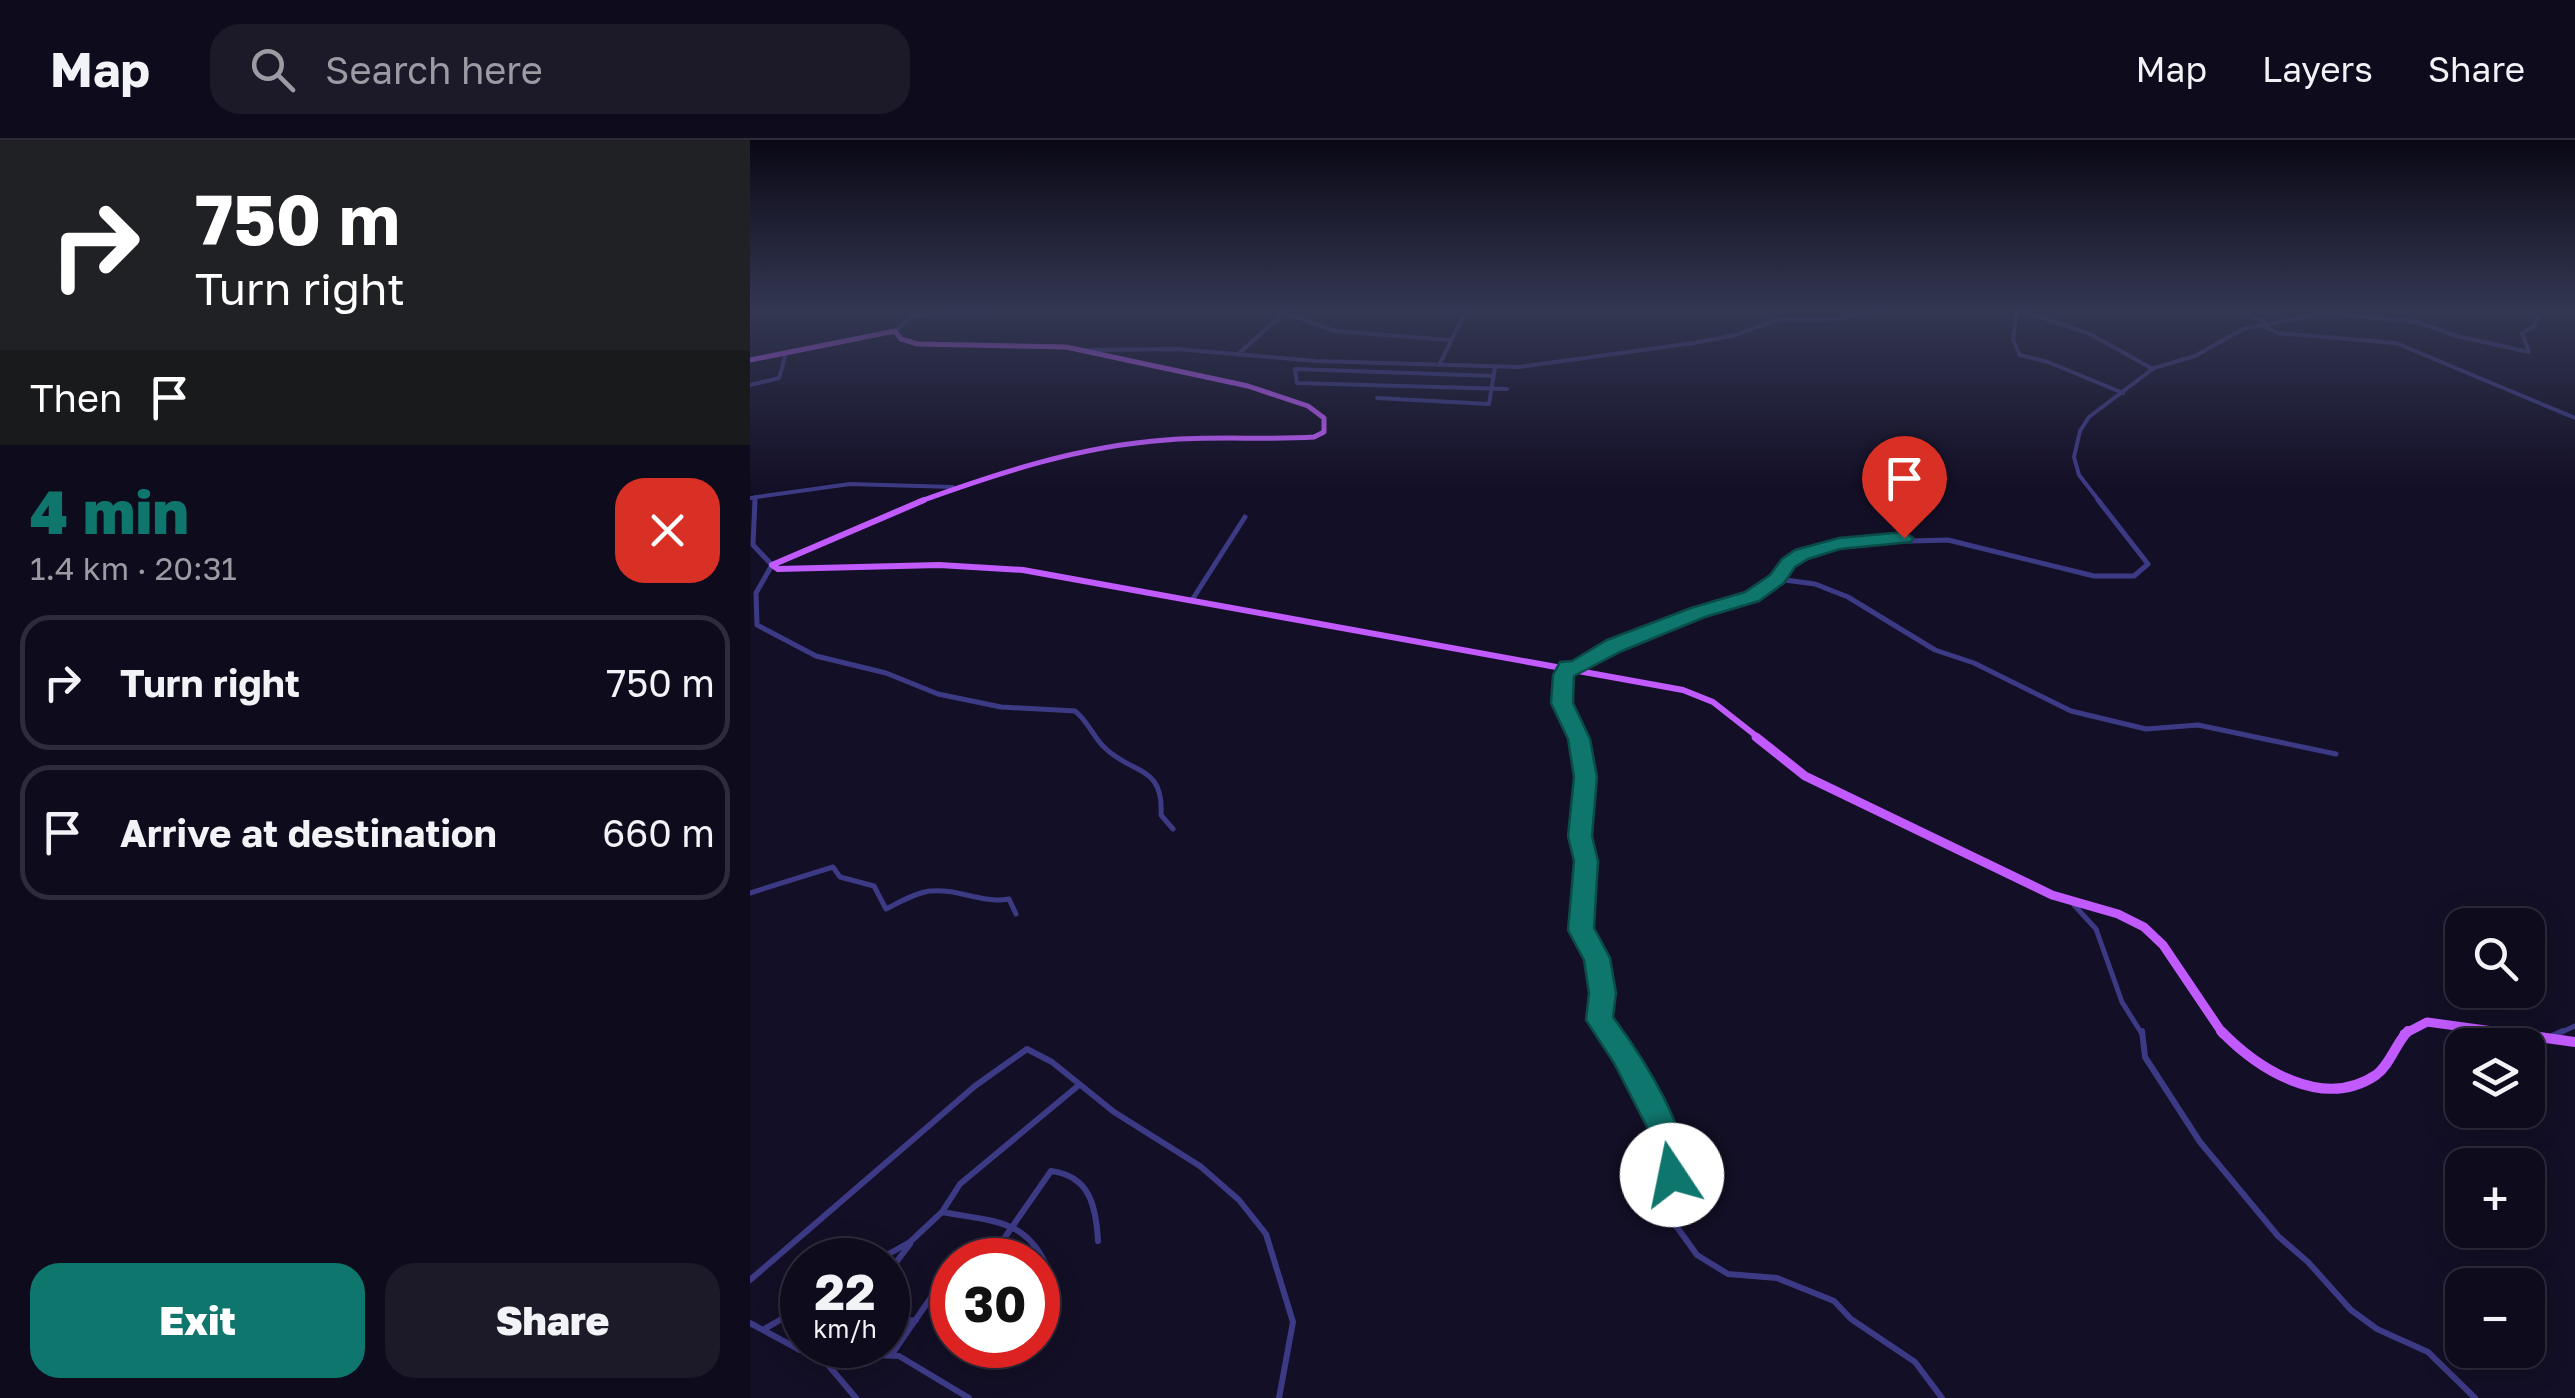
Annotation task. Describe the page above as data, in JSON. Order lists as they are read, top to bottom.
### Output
{
  "page": {
    "header": "Map",
    "search": "Search here",
    "nav": ["Map", "Layers", "Share"],
    "turn": ["750 m", "Turn right"],
    "then": "Then",
    "heading": ["4 min", "1.4 km · 20:31"],
    "list": [
      {
        "name": "Turn right",
        "value": "750 m"
      },
      {
        "name": "Arrive at destination",
        "value": "660 m"
      }
    ],
    "map_buttons": ["+", "−"],
    "speed": "22 km/h",
    "limit": "30",
    "buttons": ["Exit", "Share"]
  }
}
